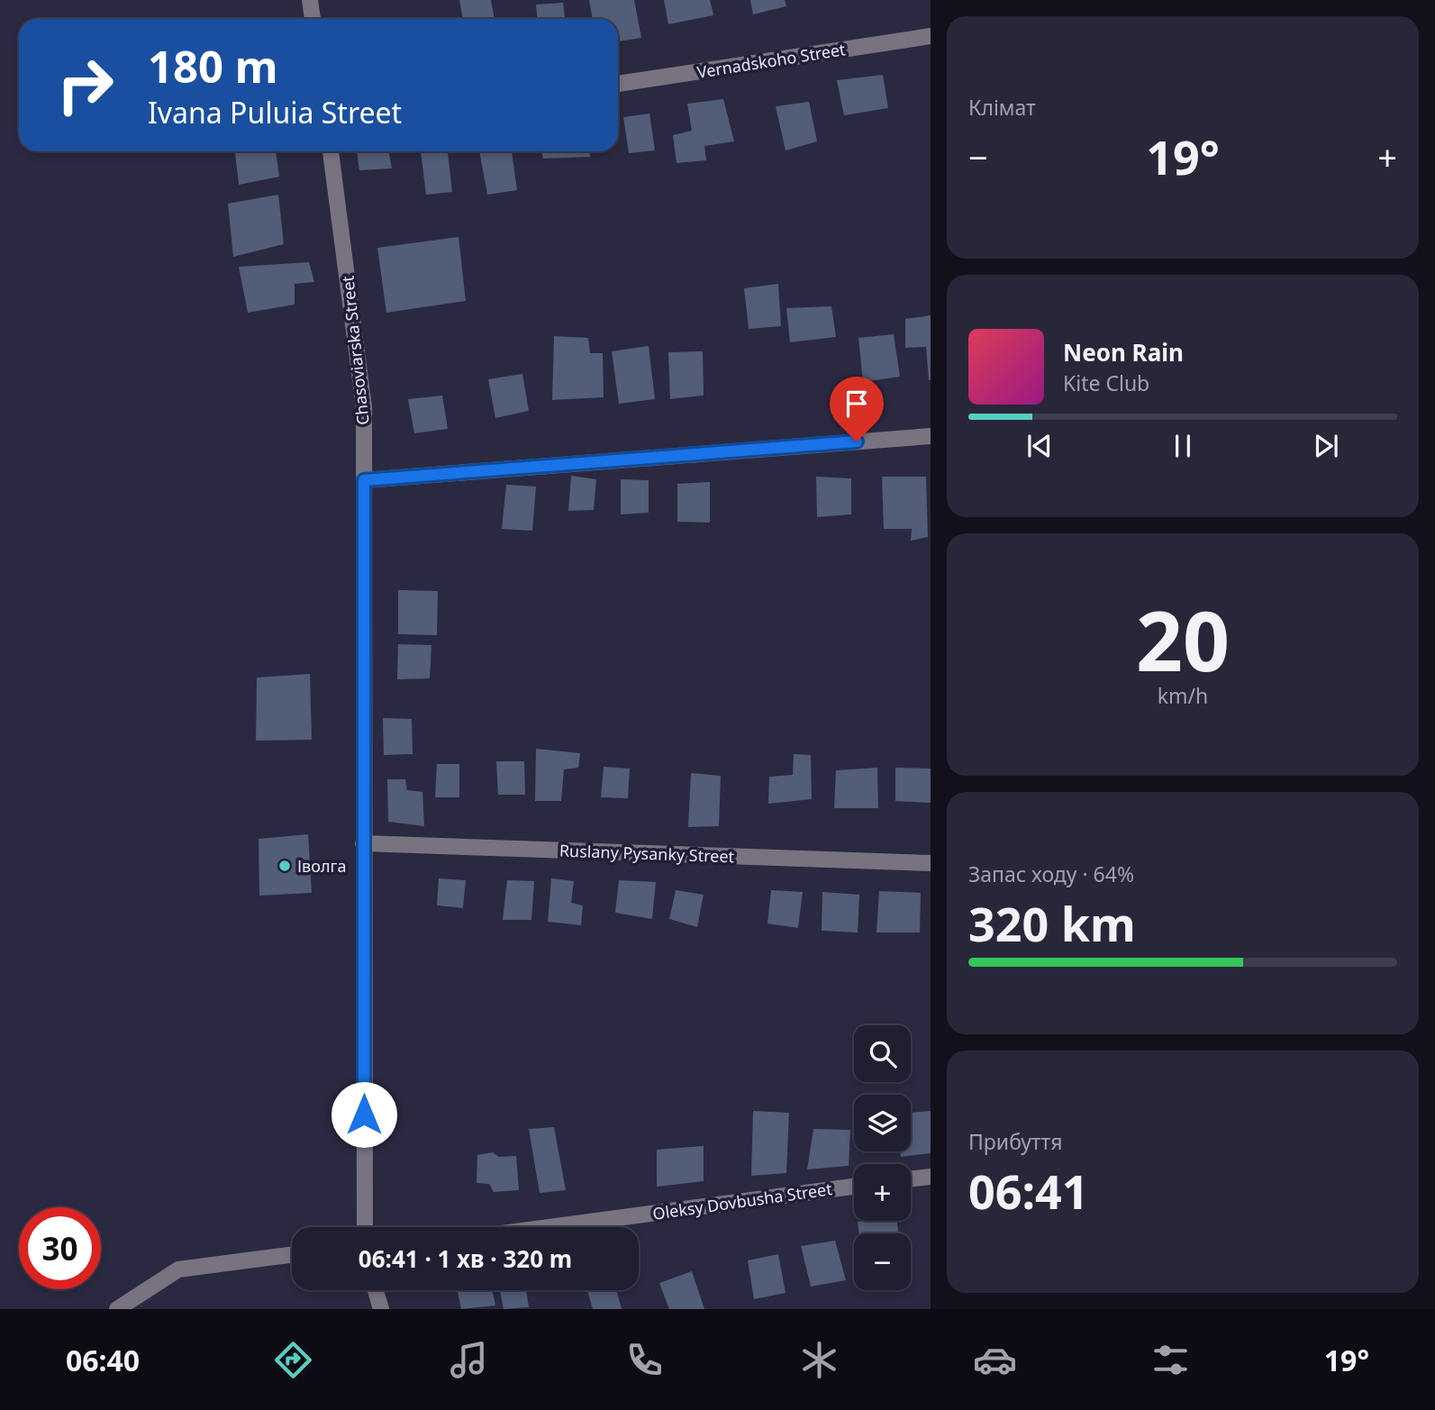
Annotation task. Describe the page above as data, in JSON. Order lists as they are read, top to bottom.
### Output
{
  "streets": {
    "street": [
      "Vernadskoho Street",
      "Chasoviarska Street",
      "Ruslany Pysanky Street",
      "Oleksy Dovbusha Street"
    ]
  },
  "crossings": [
    ["Chasoviarska Street", "Ruslany Pysanky Street"]
  ],
  "places": ["Іволга"],
  "page": {
    "tile": [
      "Клімат",
      ["20", "km/h"],
      ["Запас ходу · 64%", "320 km"],
      ["Прибуття", "06:41"]
    ],
    "turn": ["180 m", "Ivana Puluia Street"],
    "heat": ["−", "19°", "+"],
    "song": ["Neon Rain", "Kite Club"],
    "map_buttons": ["+", "−"],
    "limit": "30",
    "trip": "06:41 · 1 хв · 320 m",
    "tabs": ["06:40", "19°"]
  }
}
